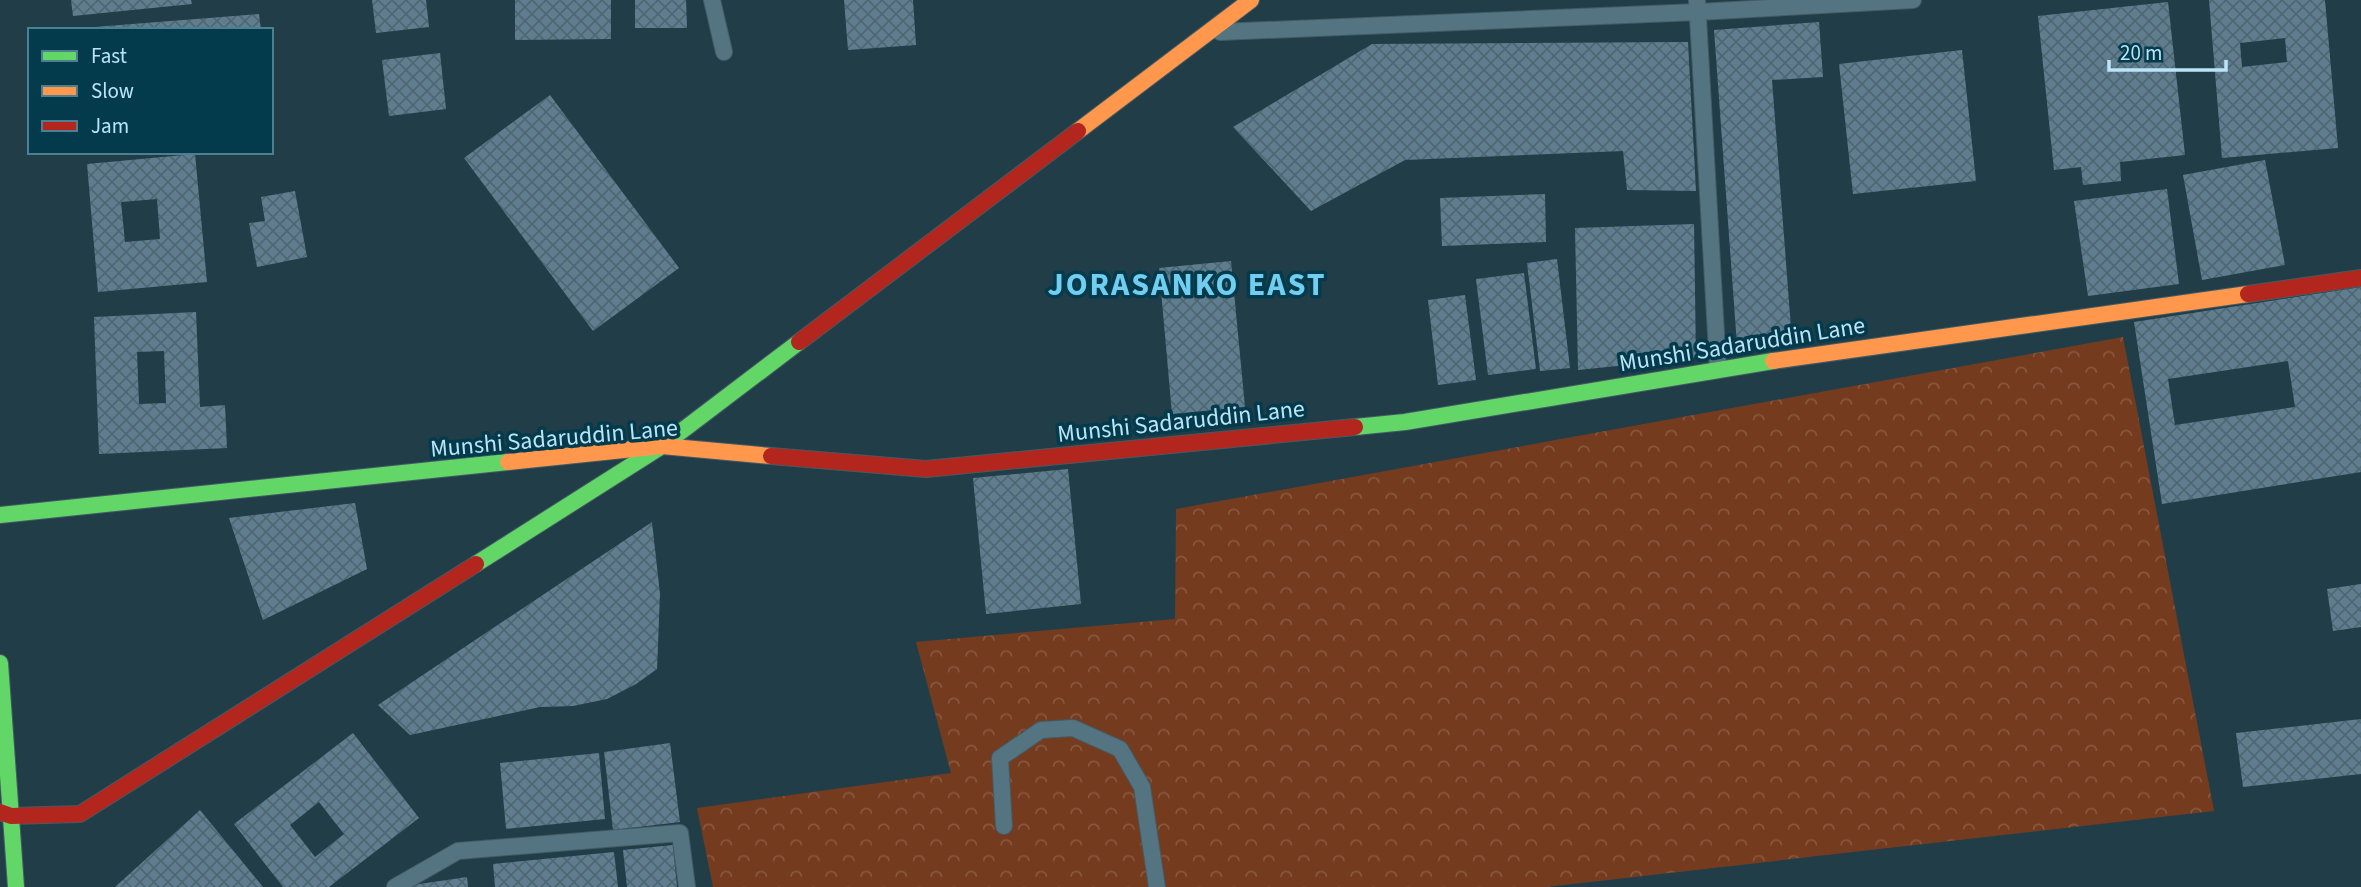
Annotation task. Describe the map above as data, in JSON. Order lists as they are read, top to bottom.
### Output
{
  "streets": {
    "street": ["Munshi Sadaruddin Lane"]
  },
  "districts": ["JORASANKO EAST"],
  "legend": ["Fast", "Slow", "Jam"],
  "scale_bar": "20 m"
}
